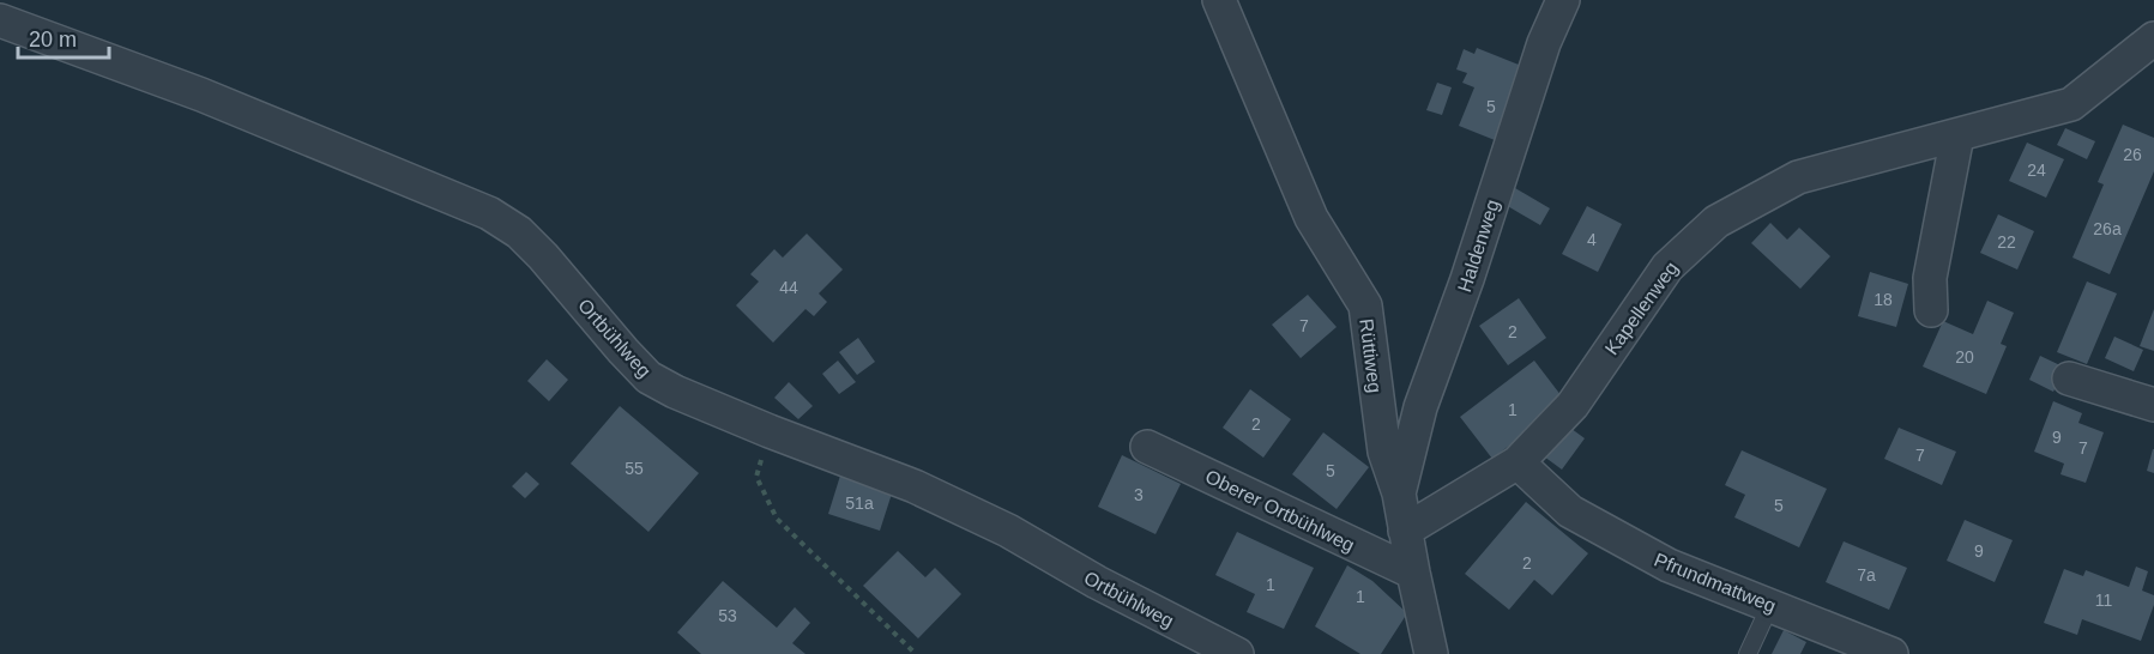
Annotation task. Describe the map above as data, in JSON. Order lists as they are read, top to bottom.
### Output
{
  "streets": {
    "street": [
      "Haldenweg",
      "Kapellenweg",
      "Ortbühlweg",
      "Rüttiweg",
      "Oberer Ortbühlweg",
      "Pfrundmattweg"
    ]
  },
  "crossings": [
    ["Haldenweg", "Rüttiweg"],
    ["Kapellenweg", "Rüttiweg"],
    ["Kapellenweg", "Pfrundmattweg"],
    ["Rüttiweg", "Oberer Ortbühlweg"]
  ],
  "house_numbers": [
    "5",
    "26",
    "24",
    "26a",
    "4",
    "22",
    "44",
    "18",
    "7",
    "2",
    "20",
    "1",
    "2",
    "9",
    "7",
    "7",
    "55",
    "5",
    "3",
    "51a",
    "5",
    "9",
    "2",
    "7a",
    "1",
    "1",
    "11",
    "53"
  ],
  "scale_bar": "20 m"
}
